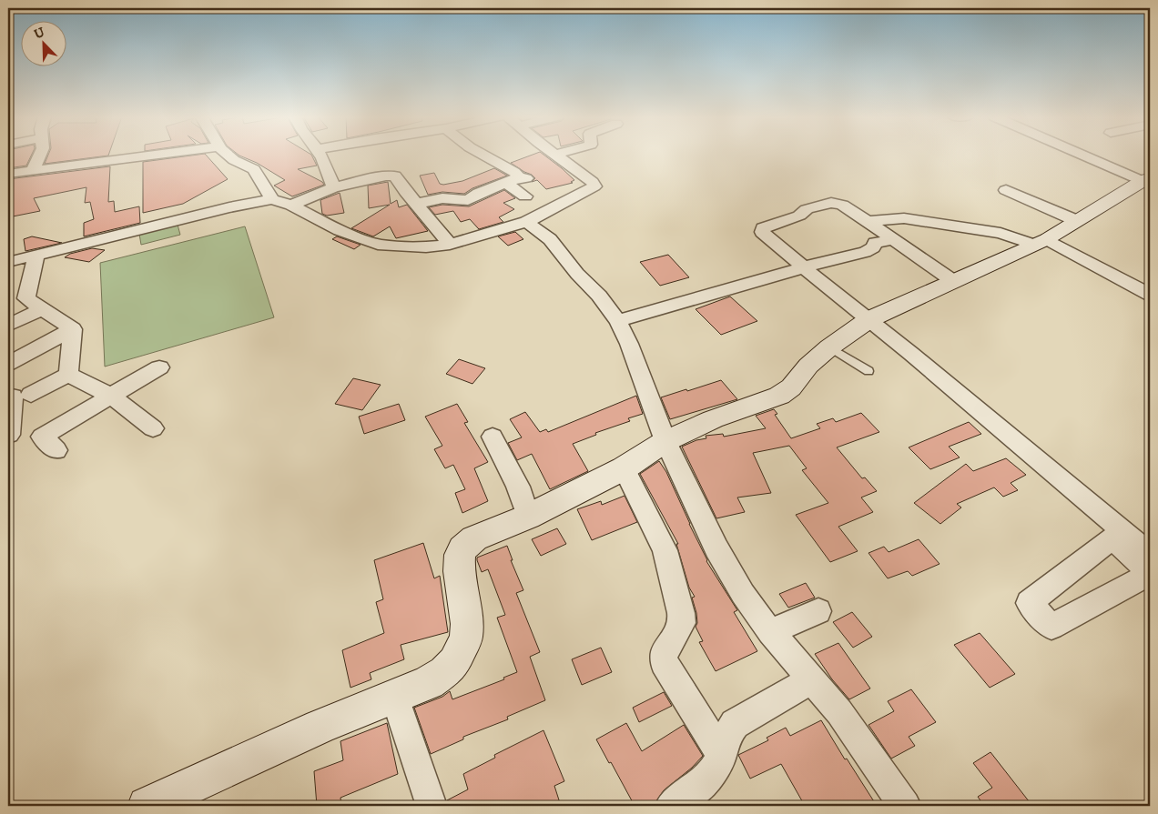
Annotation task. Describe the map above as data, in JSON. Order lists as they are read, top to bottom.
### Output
{
  "north": "top left"
}
